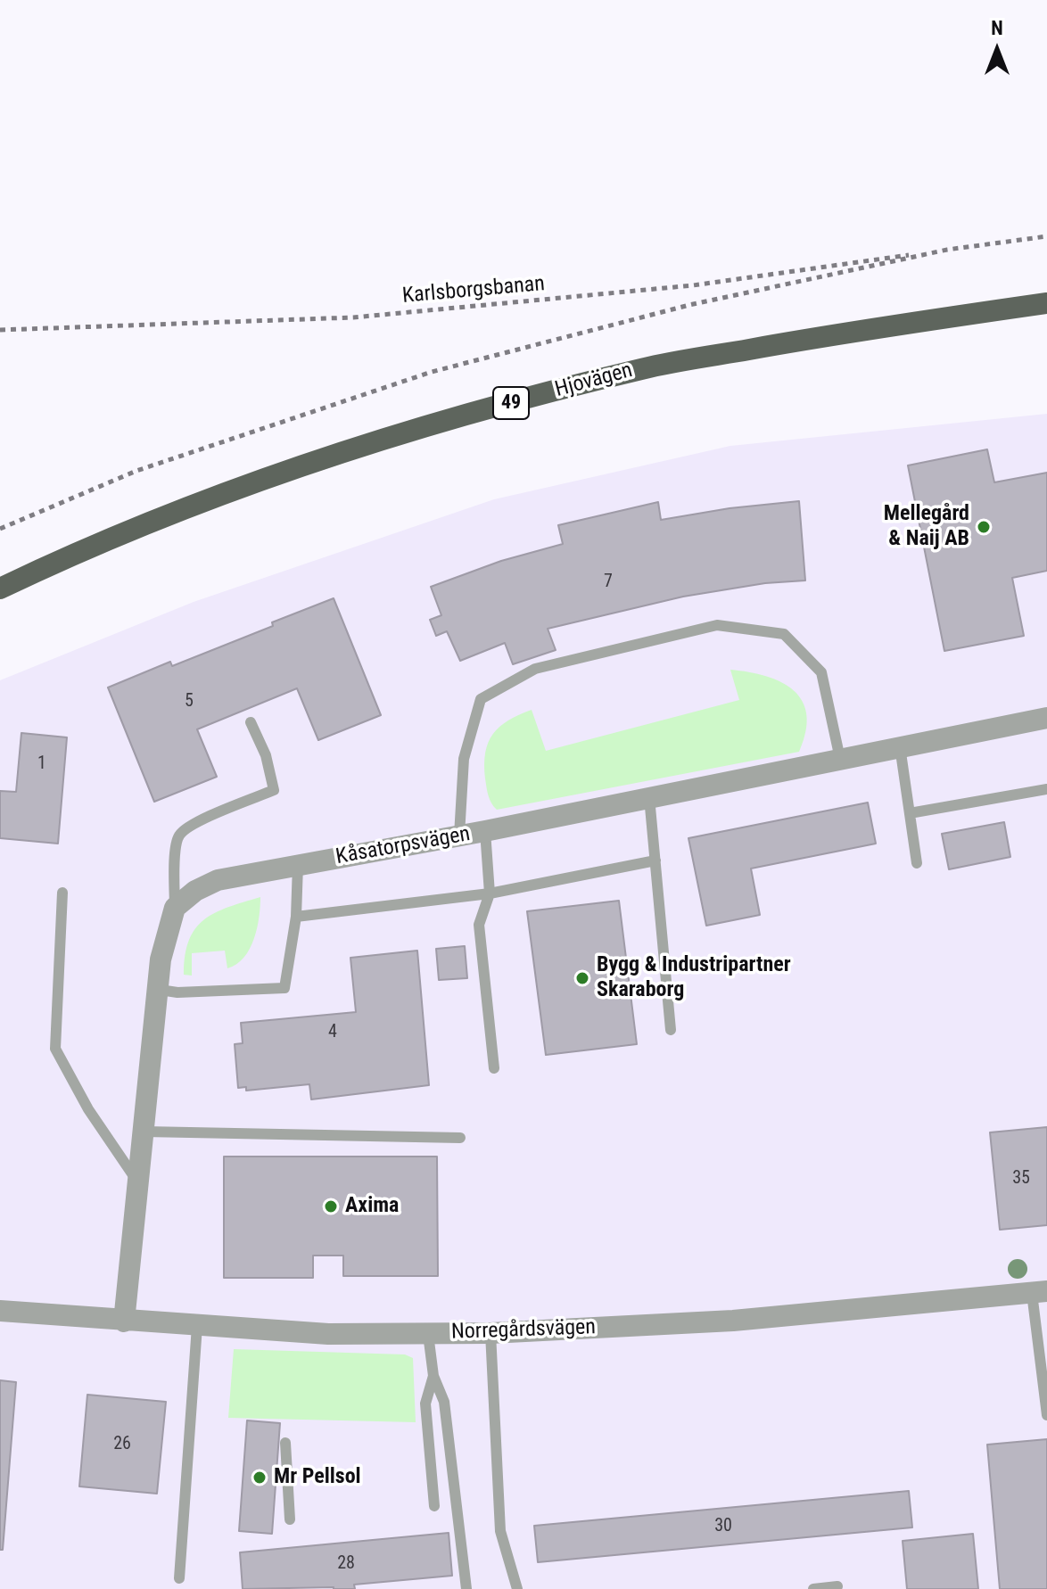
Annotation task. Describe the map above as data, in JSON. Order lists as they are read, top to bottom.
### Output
{
  "streets": {
    "main road": ["Hjovägen", "49"],
    "street": ["Kåsatorpsvägen", "Norregårdsvägen"],
    "path": ["Karlsborgsbanan"]
  },
  "places": [
    "Mellegård & Naij AB",
    "Bygg & Industripartner Skaraborg",
    "Axima",
    "Mr Pellsol"
  ],
  "house_numbers": [
    "7",
    "5",
    "1",
    "4",
    "35",
    "26",
    "30",
    "28"
  ],
  "north": "top"
}
